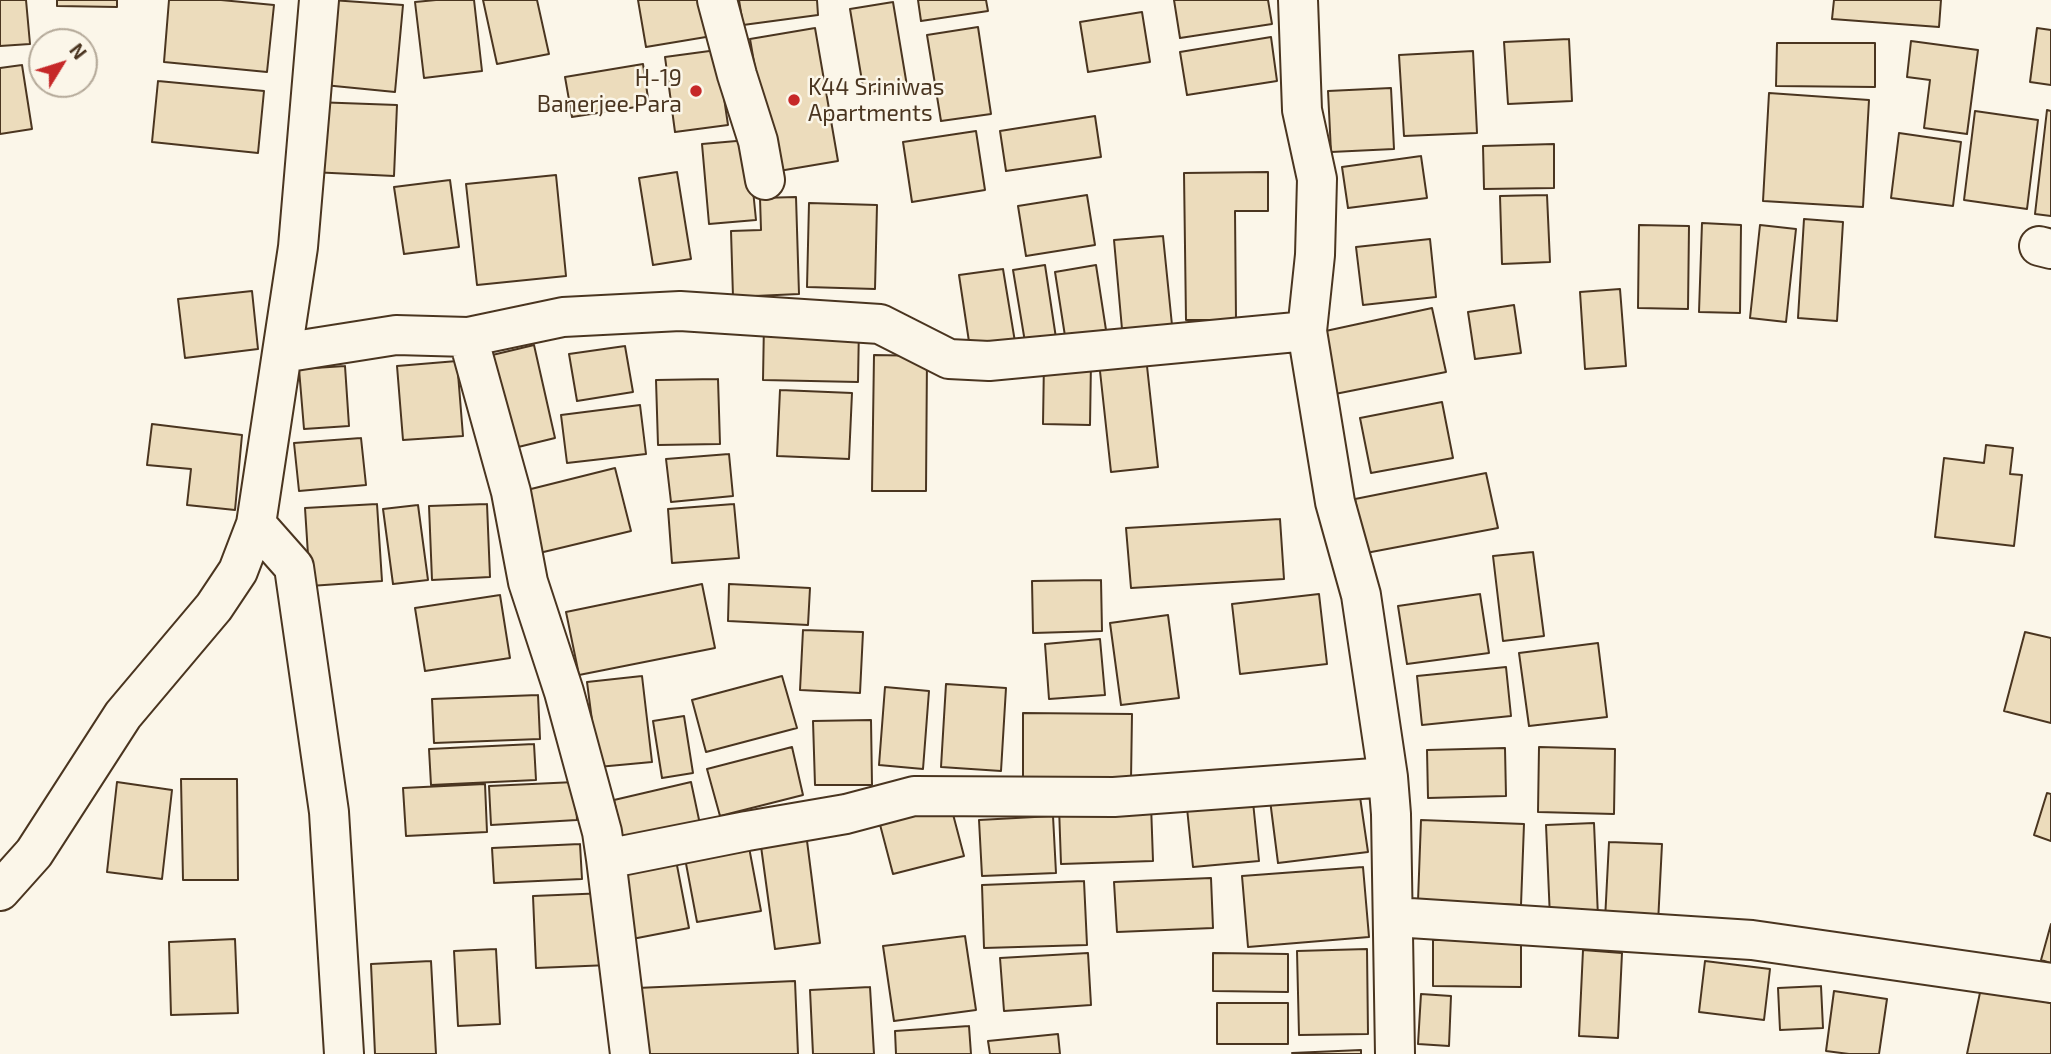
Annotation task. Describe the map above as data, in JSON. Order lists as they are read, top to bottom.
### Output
{
  "places": ["H-19 Banerjee Para", "K44 Sriniwas Apartments"],
  "north": "top right"
}
